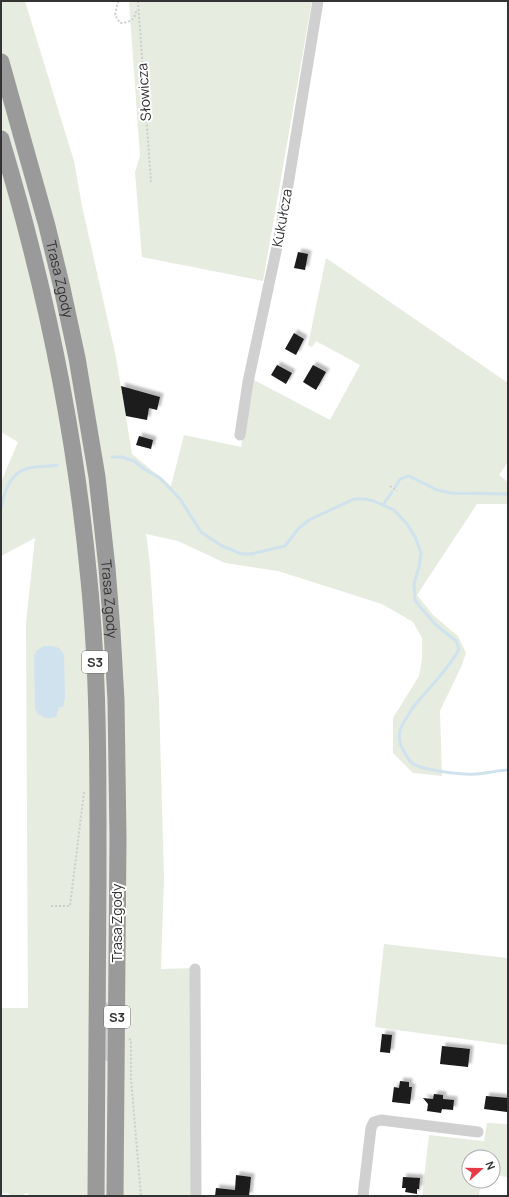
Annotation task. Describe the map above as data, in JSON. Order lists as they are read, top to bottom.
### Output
{
  "streets": {
    "highway": ["Trasa Zgody", "S3"],
    "street": ["Kukułcza"],
    "path": ["Słowicza"]
  },
  "north": "right"
}
